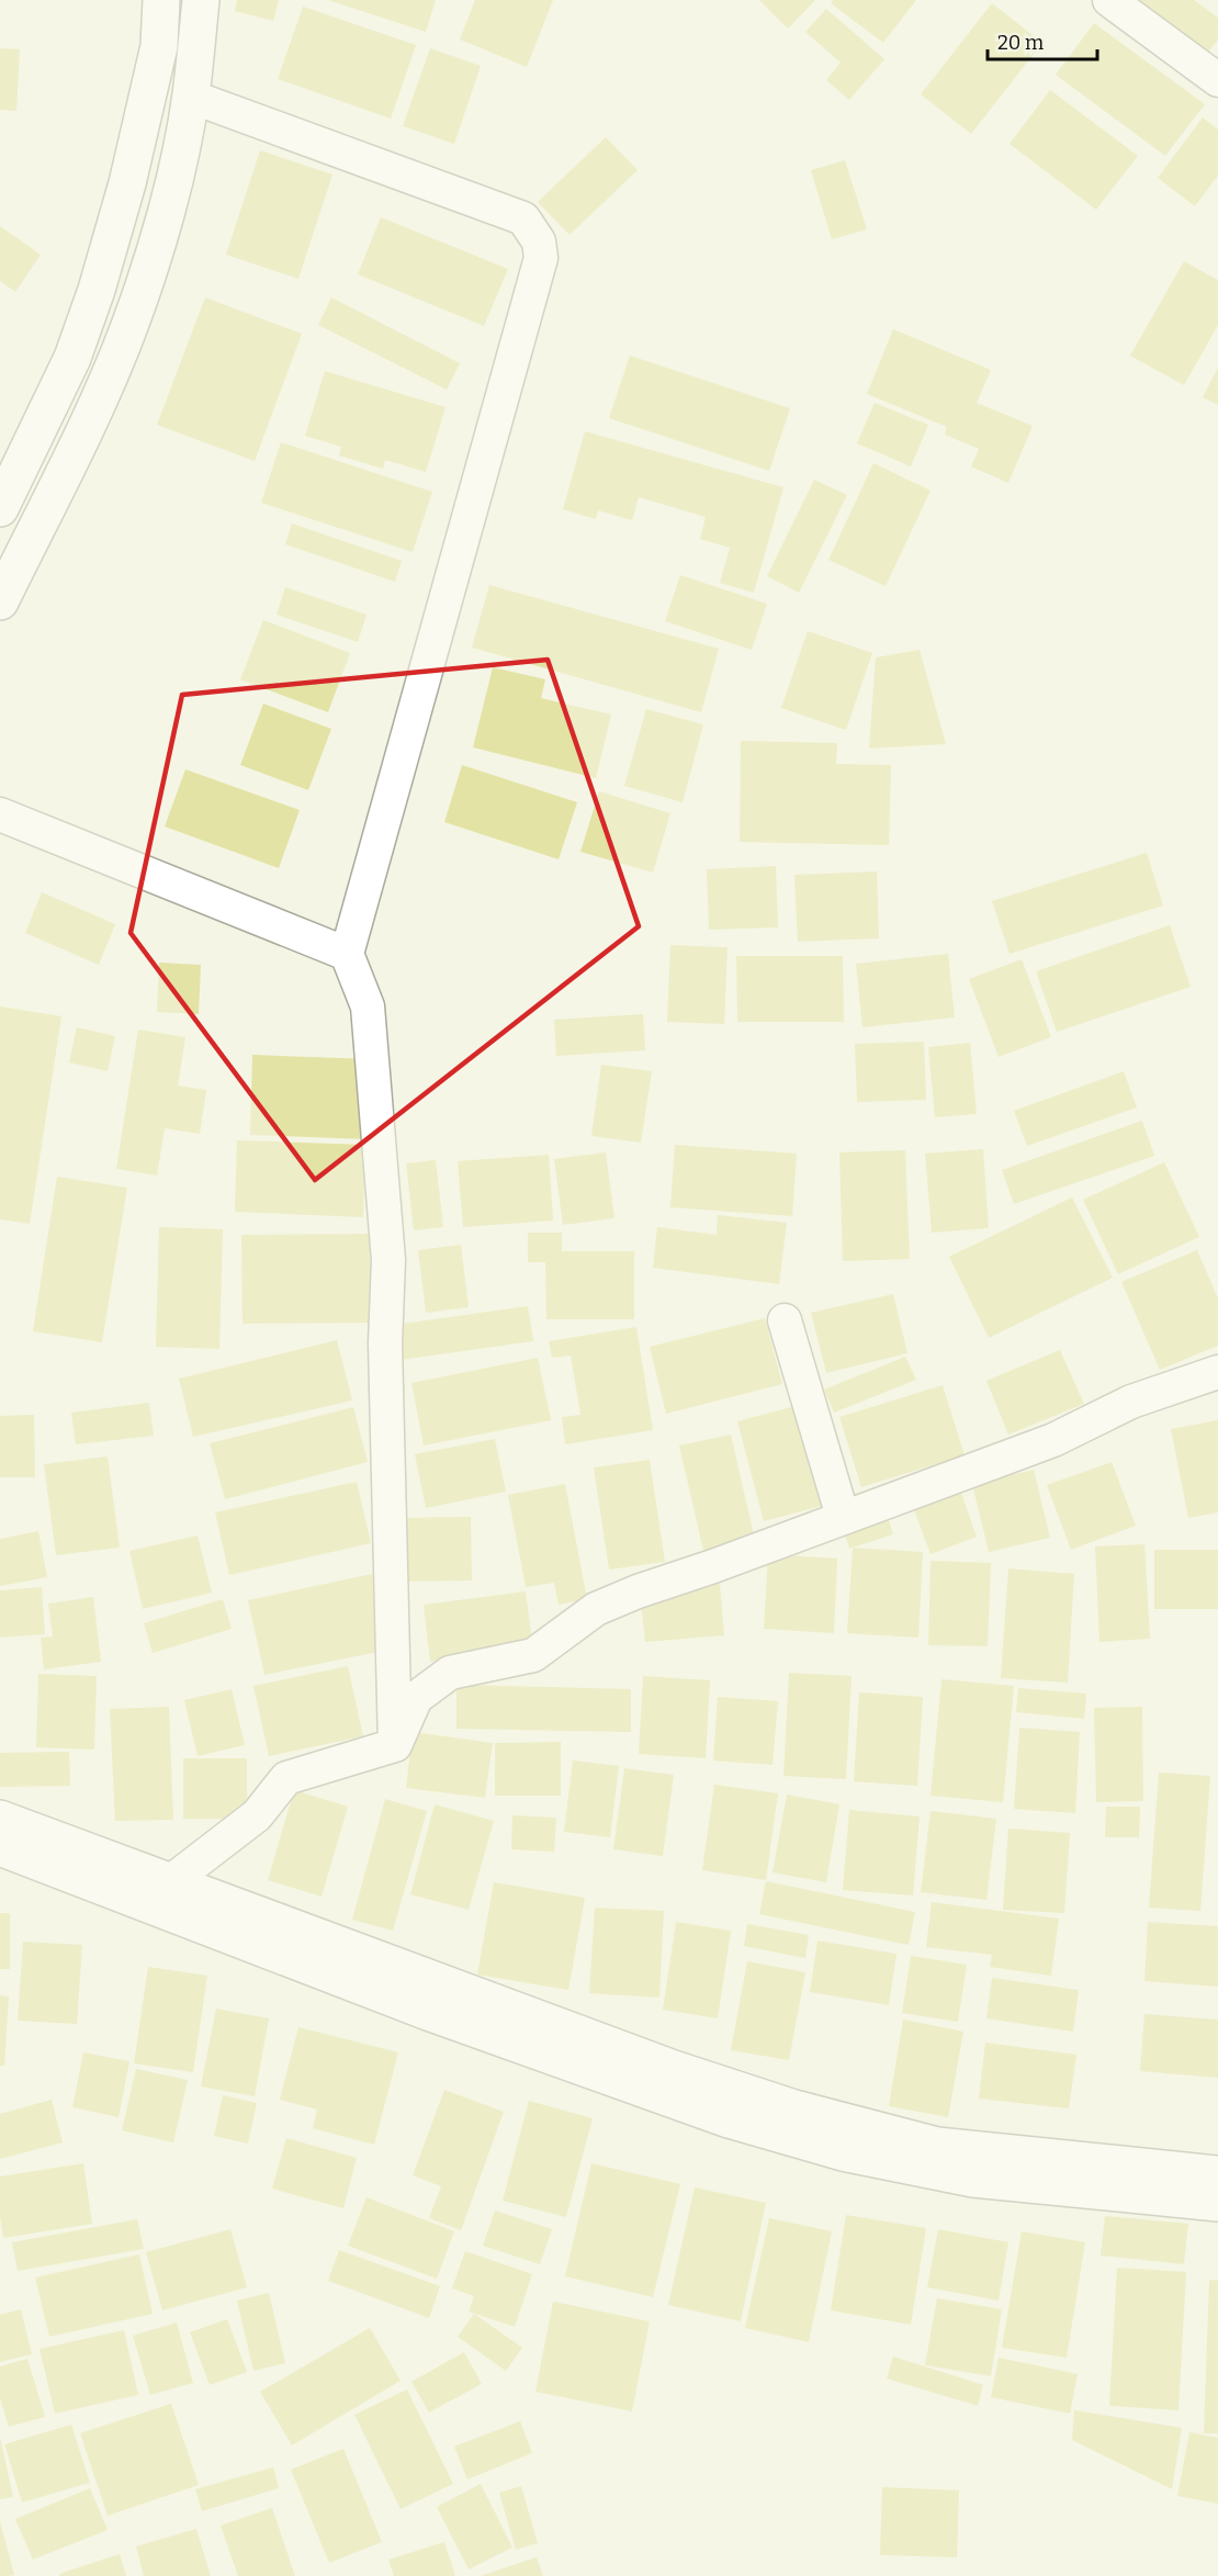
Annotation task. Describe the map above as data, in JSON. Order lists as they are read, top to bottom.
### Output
{
  "scale_bar": "20 m"
}
